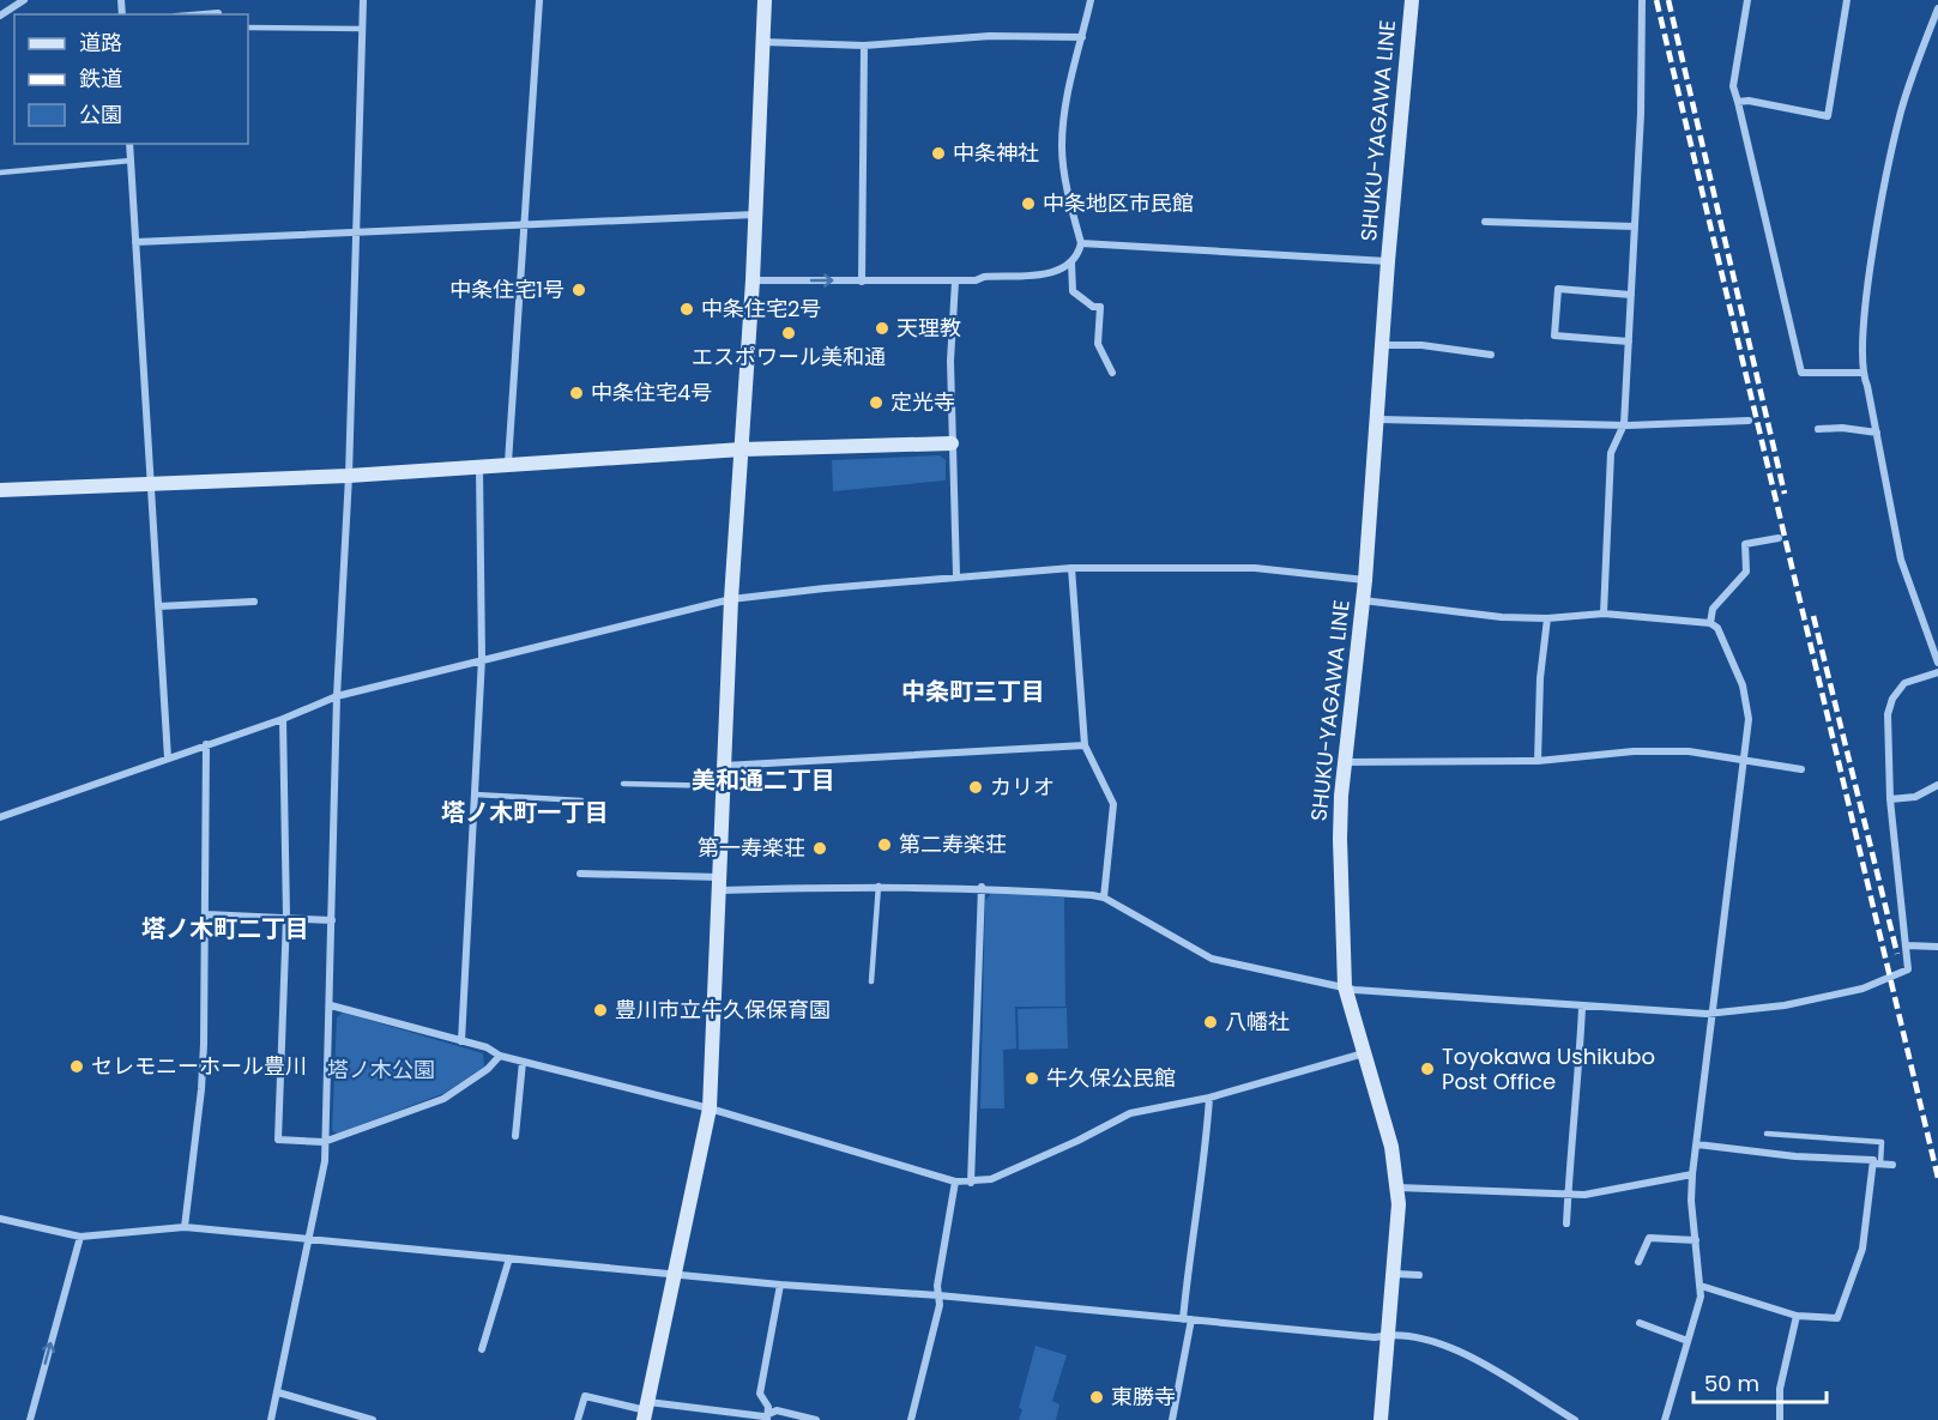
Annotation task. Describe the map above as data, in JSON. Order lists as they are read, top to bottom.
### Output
{
  "streets": {
    "street": ["SHUKU-YAGAWA LINE"]
  },
  "districts": [
    "中条町三丁目",
    "美和通二丁目",
    "塔ノ木町一丁目",
    "塔ノ木町二丁目"
  ],
  "parks": ["塔ノ木公園"],
  "places": [
    "中条神社",
    "中条地区市民館",
    "中条住宅1号",
    "中条住宅2号",
    "天理教",
    "エスポワール美和通",
    "中条住宅4号",
    "定光寺",
    "カリオ",
    "第二寿楽荘",
    "第一寿楽荘",
    "豊川市立牛久保保育園",
    "八幡社",
    "セレモニーホール豊川",
    "Toyokawa Ushikubo Post Office",
    "牛久保公民館",
    "東勝寺"
  ],
  "legend": ["道路", "鉄道", "公園"],
  "scale_bar": "50 m"
}
